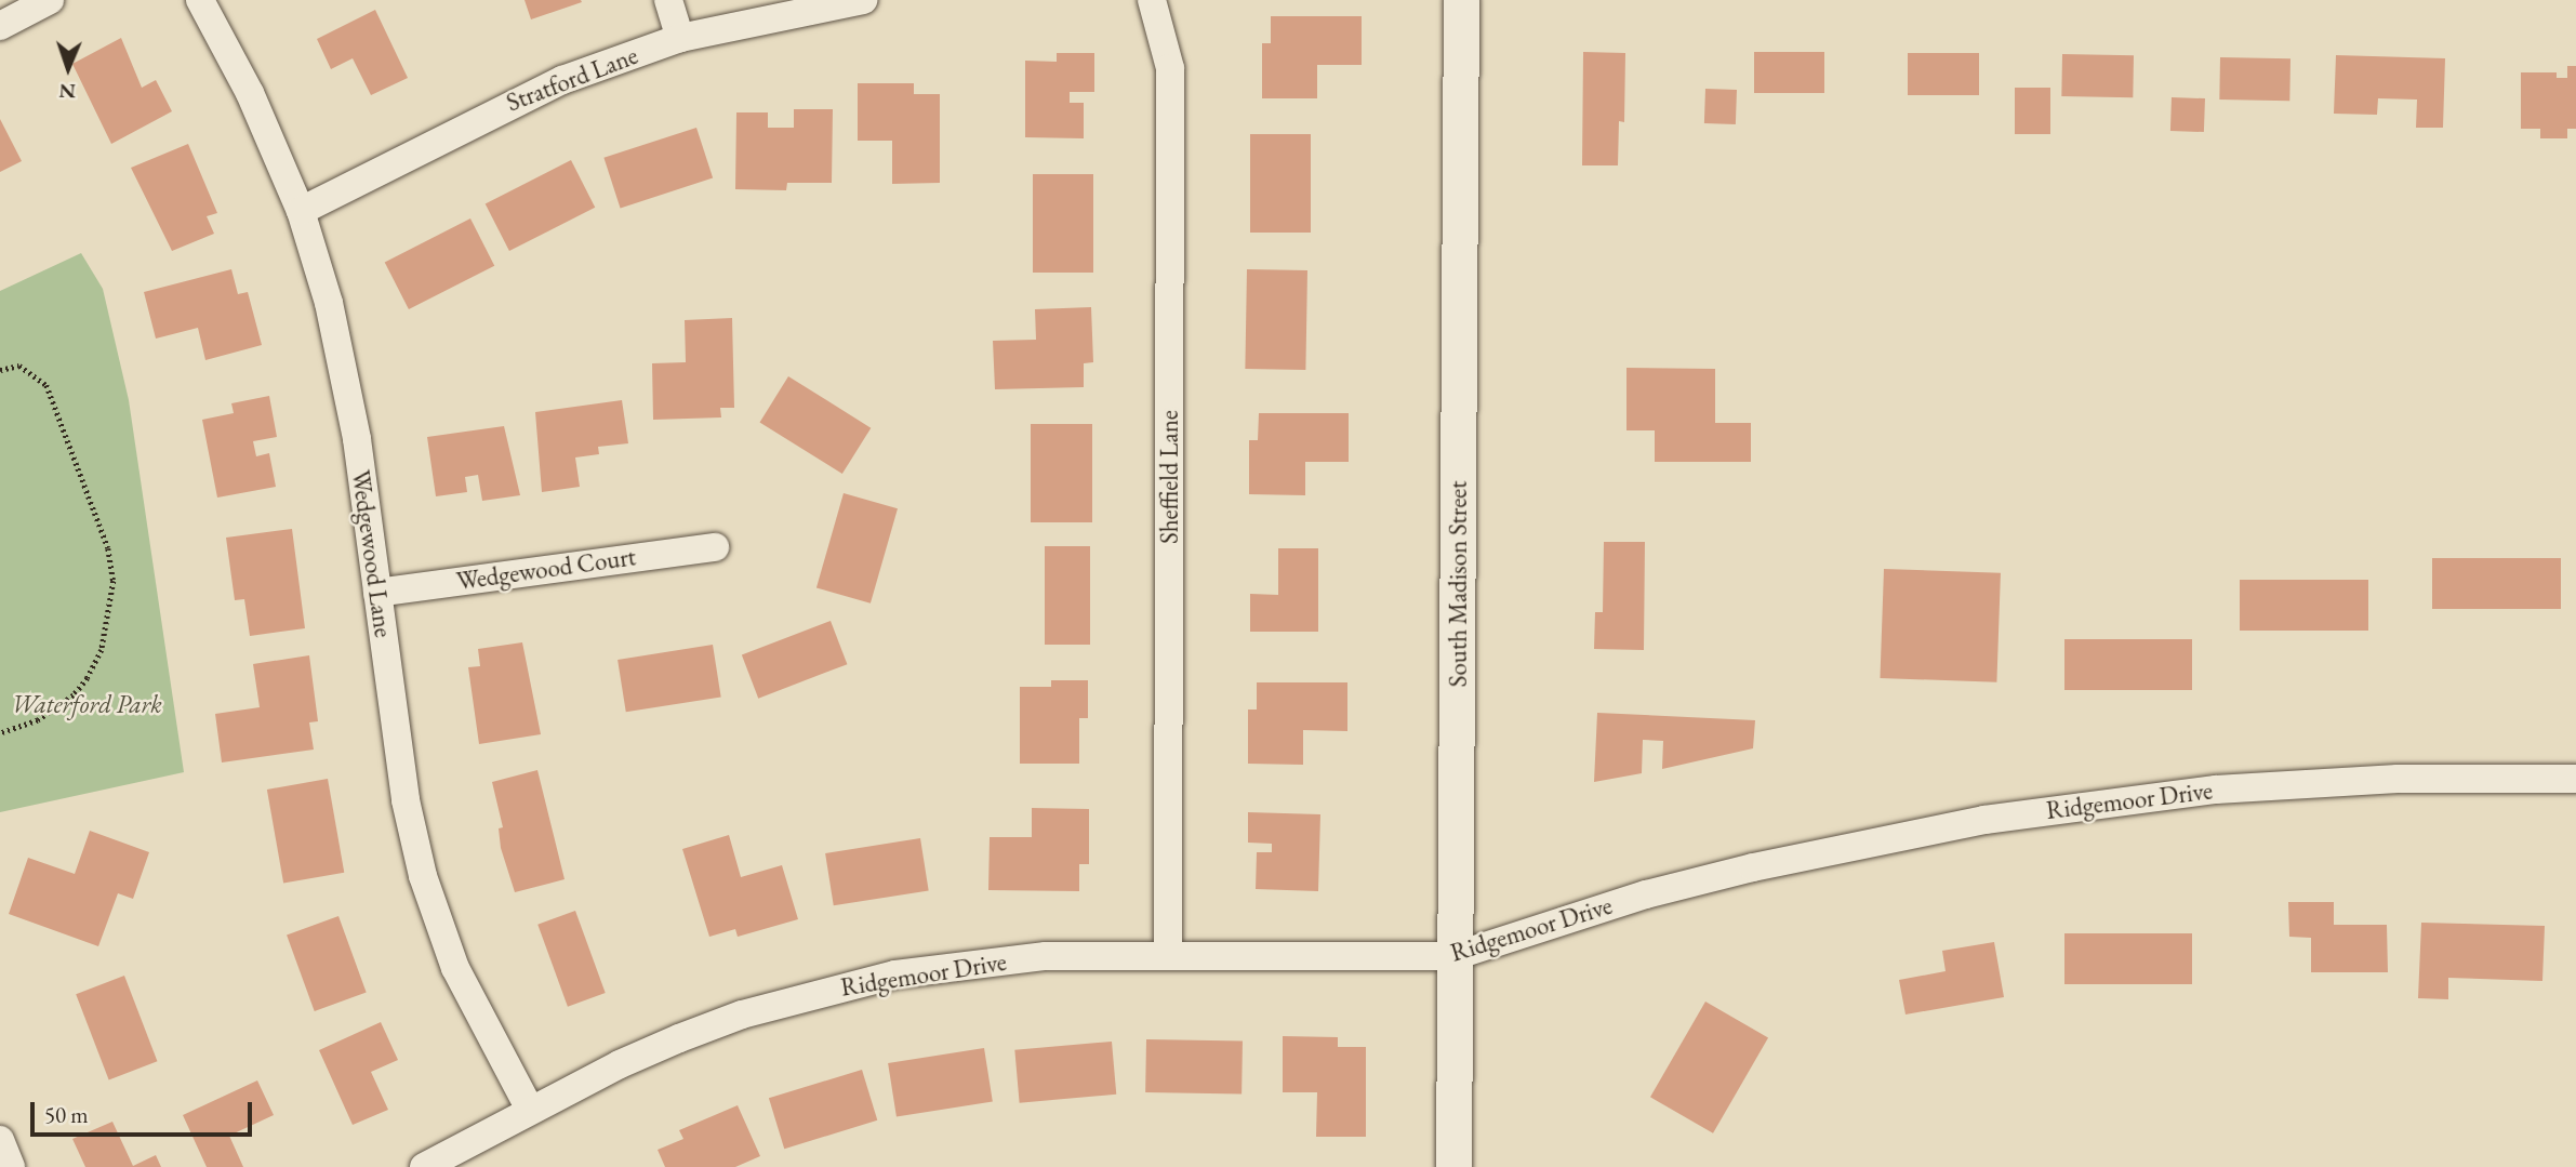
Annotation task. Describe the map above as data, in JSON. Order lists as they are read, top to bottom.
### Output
{
  "streets": {
    "street": [
      "Stratford Lane",
      "Sheffield Lane",
      "Wedgewood Lane",
      "Wedgewood Court",
      "South Madison Street",
      "Ridgemoor Drive"
    ]
  },
  "crossings": [
    ["Stratford Lane", "Wedgewood Lane"],
    ["Sheffield Lane", "Ridgemoor Drive"],
    ["Wedgewood Lane", "Wedgewood Court"],
    ["Wedgewood Lane", "Ridgemoor Drive"],
    ["South Madison Street", "Ridgemoor Drive"]
  ],
  "parks": ["Waterford Park"],
  "scale_bar": "50 m",
  "north": "bottom"
}
